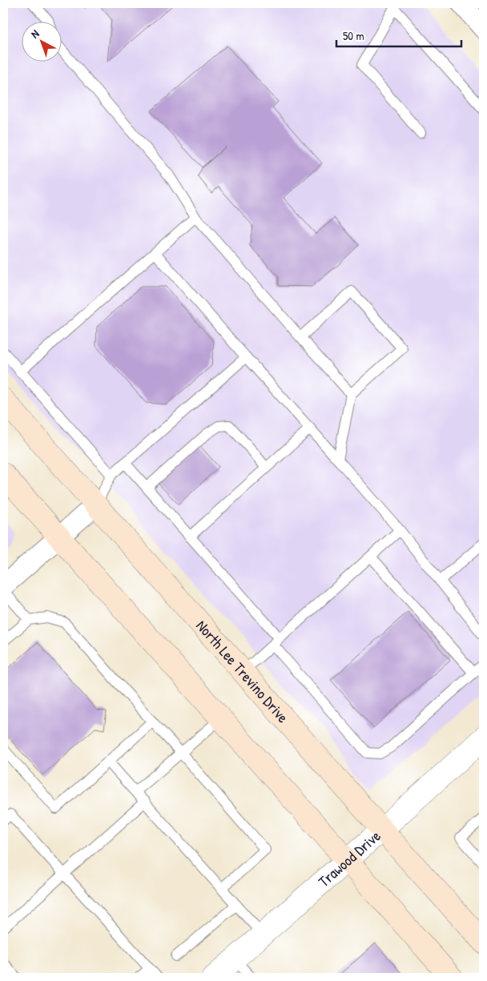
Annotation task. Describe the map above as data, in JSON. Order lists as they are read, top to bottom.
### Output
{
  "streets": {
    "main road": ["North Lee Trevino Drive"],
    "street": ["Trawood Drive"]
  },
  "crossings": [
    ["North Lee Trevino Drive", "Trawood Drive"]
  ],
  "scale_bar": "50 m",
  "north": "top left"
}
